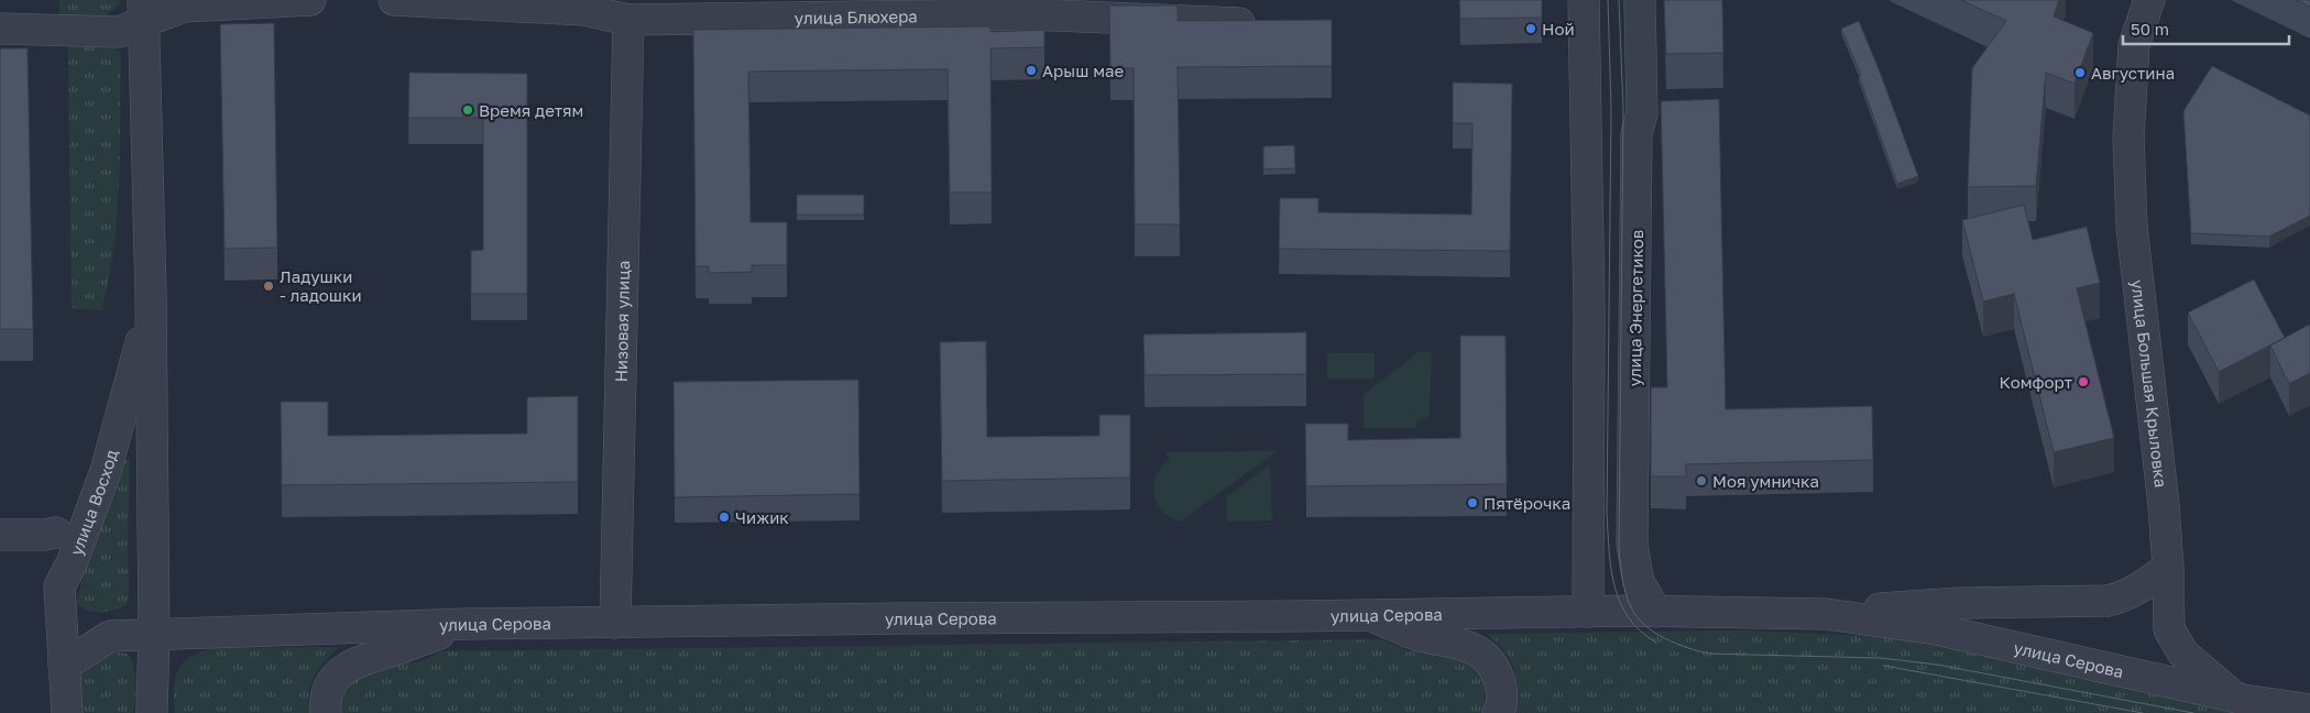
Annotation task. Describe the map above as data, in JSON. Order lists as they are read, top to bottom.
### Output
{
  "streets": {
    "street": [
      "улица Блюхера",
      "улица Энергетиков",
      "Низовая улица",
      "улица Большая Крыловка",
      "улица Восход",
      "улица Серова"
    ]
  },
  "crossings": [
    ["улица Блюхера", "Низовая улица"],
    ["улица Энергетиков", "улица Серова"],
    ["Низовая улица", "улица Серова"],
    ["улица Большая Крыловка", "улица Серова"],
    ["улица Восход", "улица Серова"]
  ],
  "places": [
    "Ной",
    "Арыш мае",
    "Августина",
    "Время детям",
    "Ладушки - ладошки",
    "Комфорт",
    "Моя умничка",
    "Пятёрочка",
    "Чижик"
  ],
  "scale_bar": "50 m"
}
